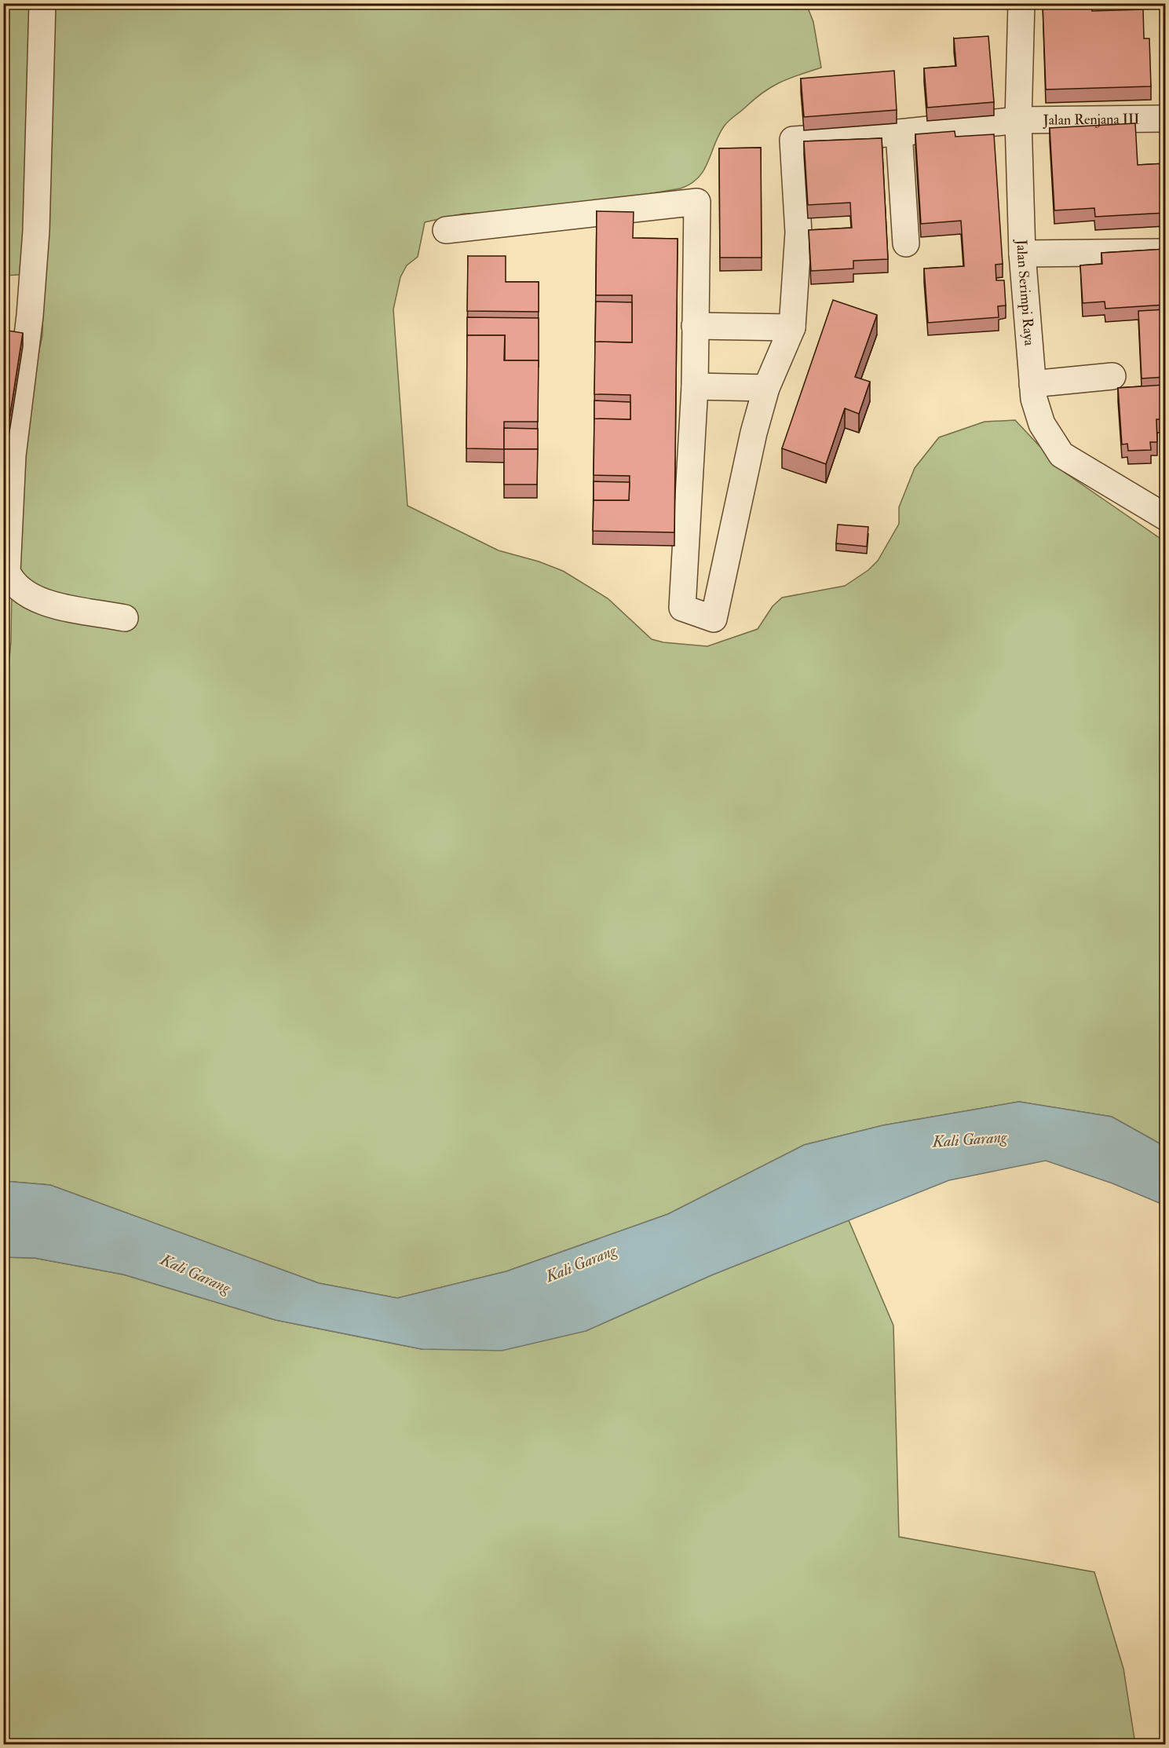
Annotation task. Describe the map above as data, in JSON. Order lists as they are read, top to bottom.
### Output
{
  "streets": {
    "street": ["Jalan Renjana III", "Jalan Serimpi Raya"]
  },
  "crossings": [
    ["Jalan Renjana III", "Jalan Serimpi Raya"]
  ],
  "water": ["Kali Garang"]
}
